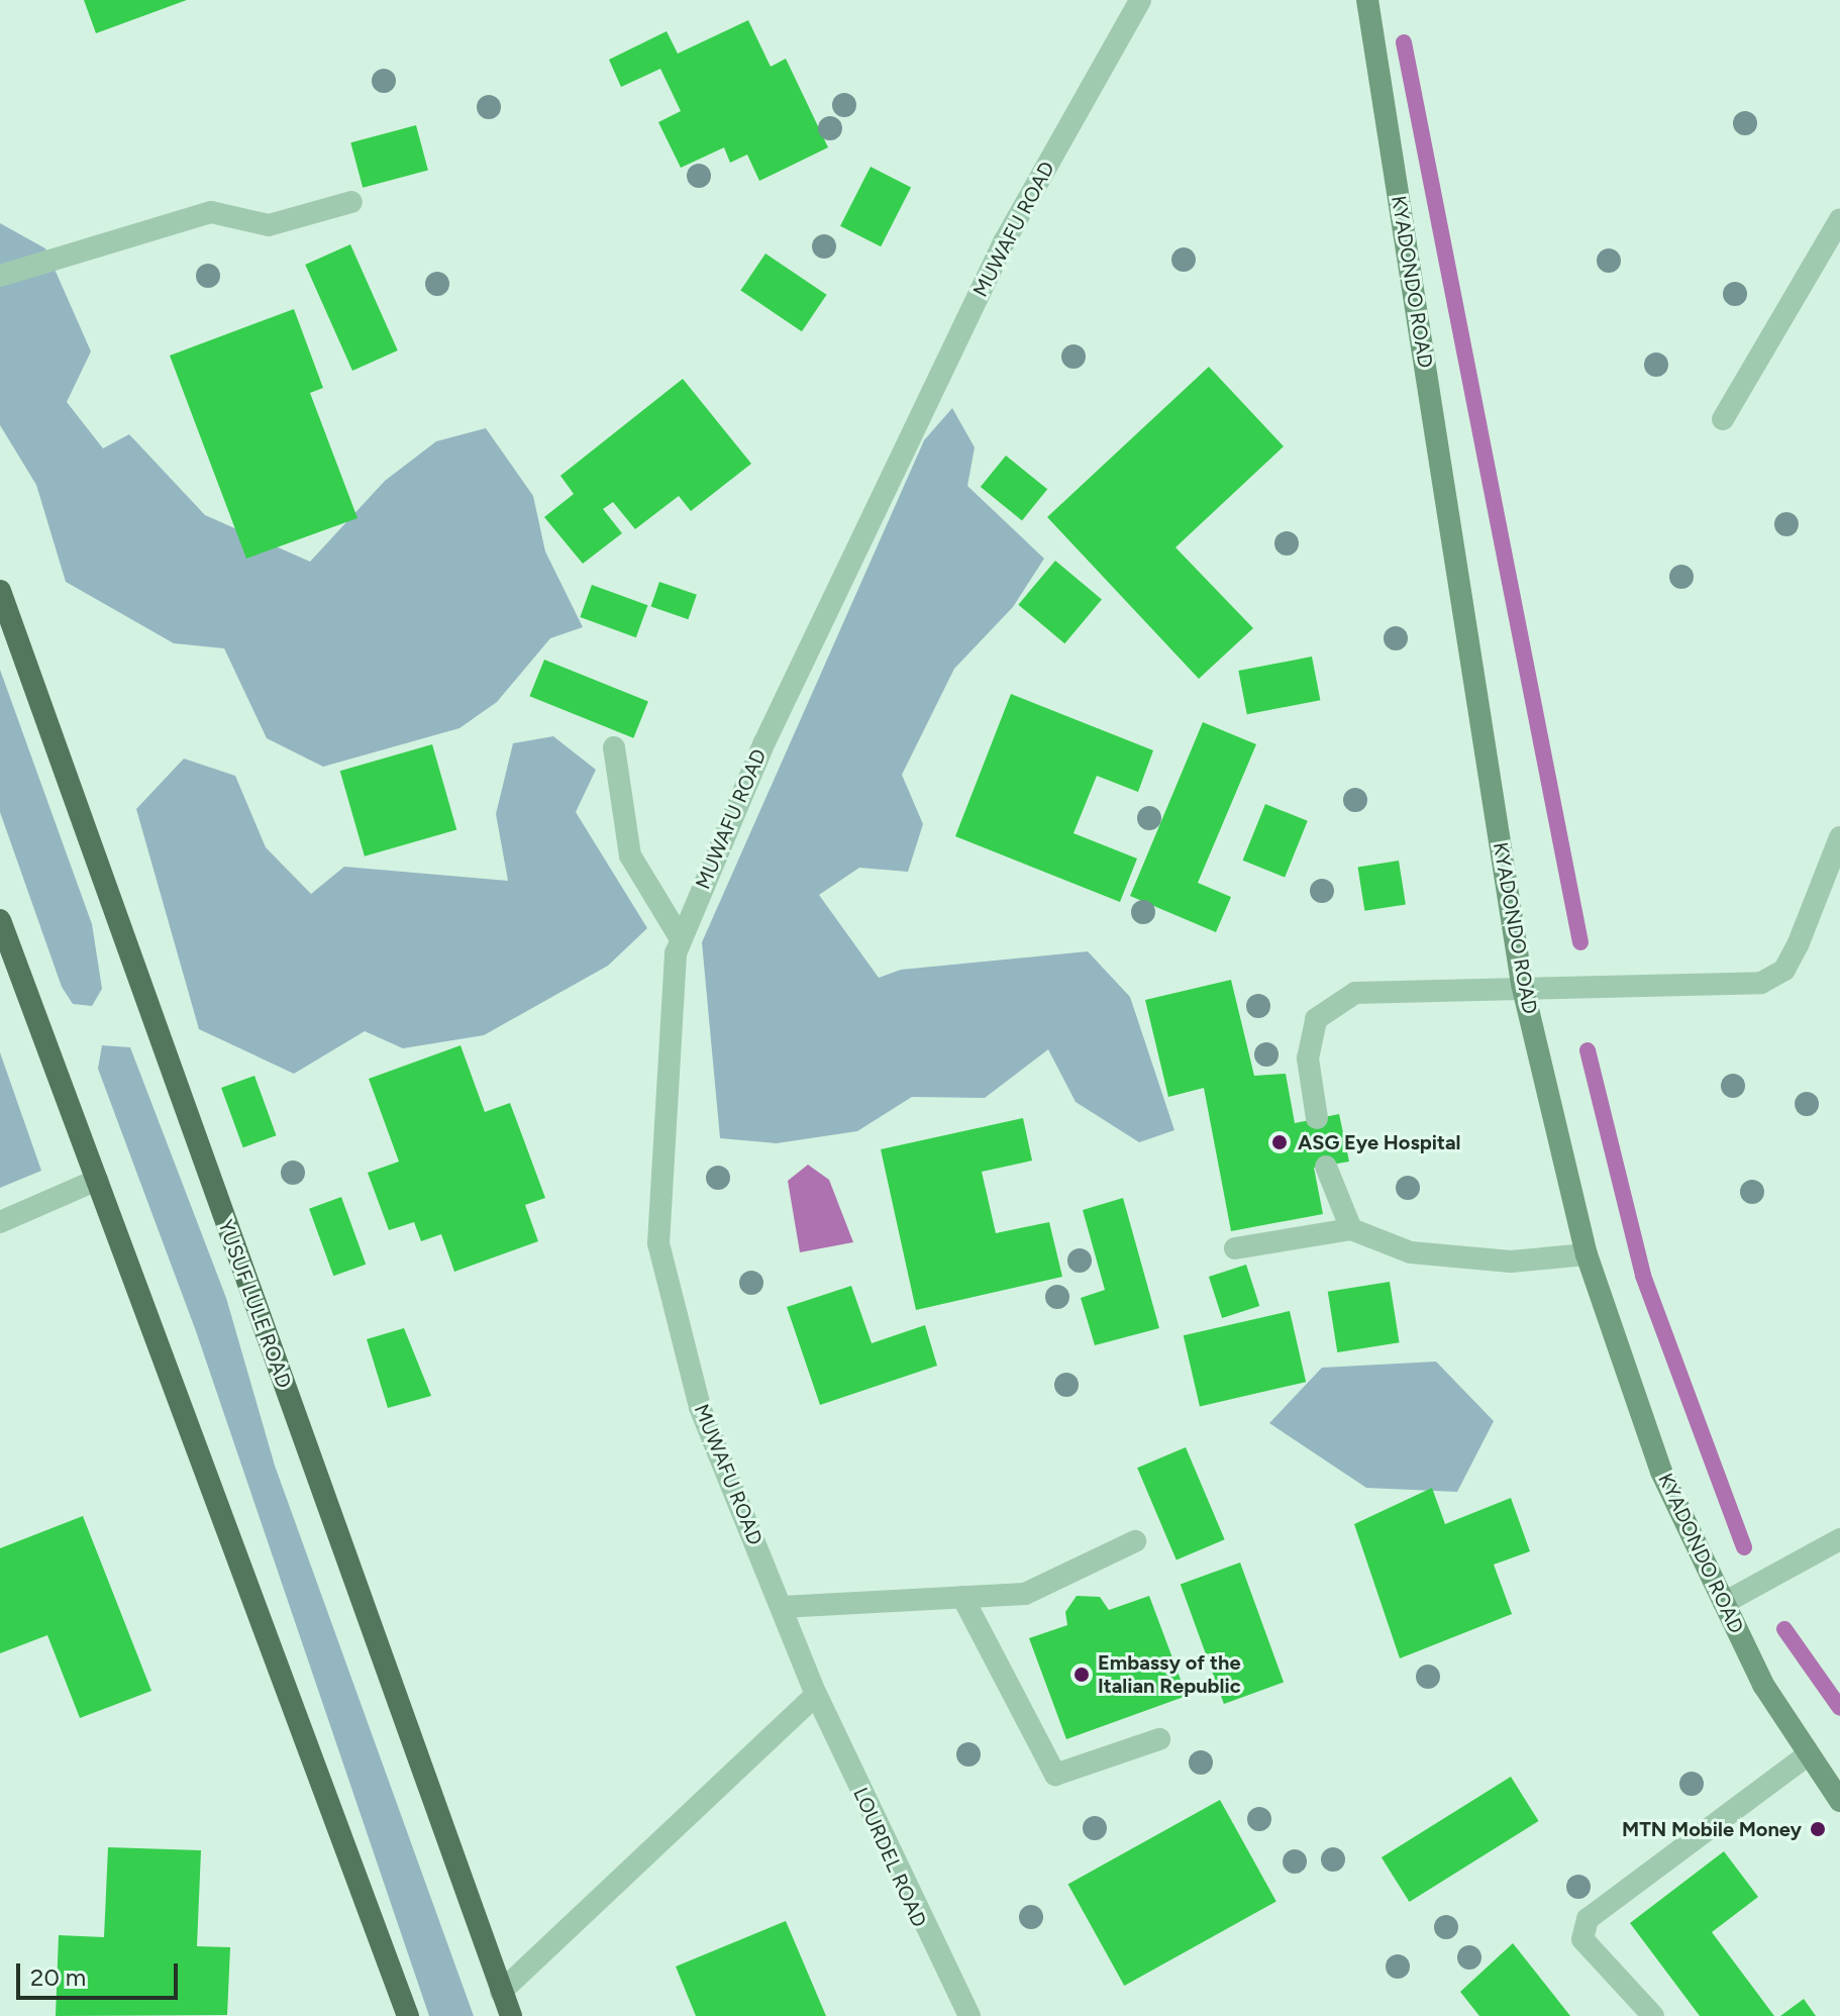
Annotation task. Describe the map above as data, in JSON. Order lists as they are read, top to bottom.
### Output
{
  "streets": {
    "main road": ["KYADONDO ROAD", "YUSUF LULE ROAD"],
    "street": ["MUWAFU ROAD", "LOURDEL ROAD"]
  },
  "crossings": [
    ["MUWAFU ROAD", "LOURDEL ROAD"]
  ],
  "places": ["ASG Eye Hospital", "Embassy of the Italian Republic", "MTN Mobile Money"],
  "scale_bar": "20 m"
}
